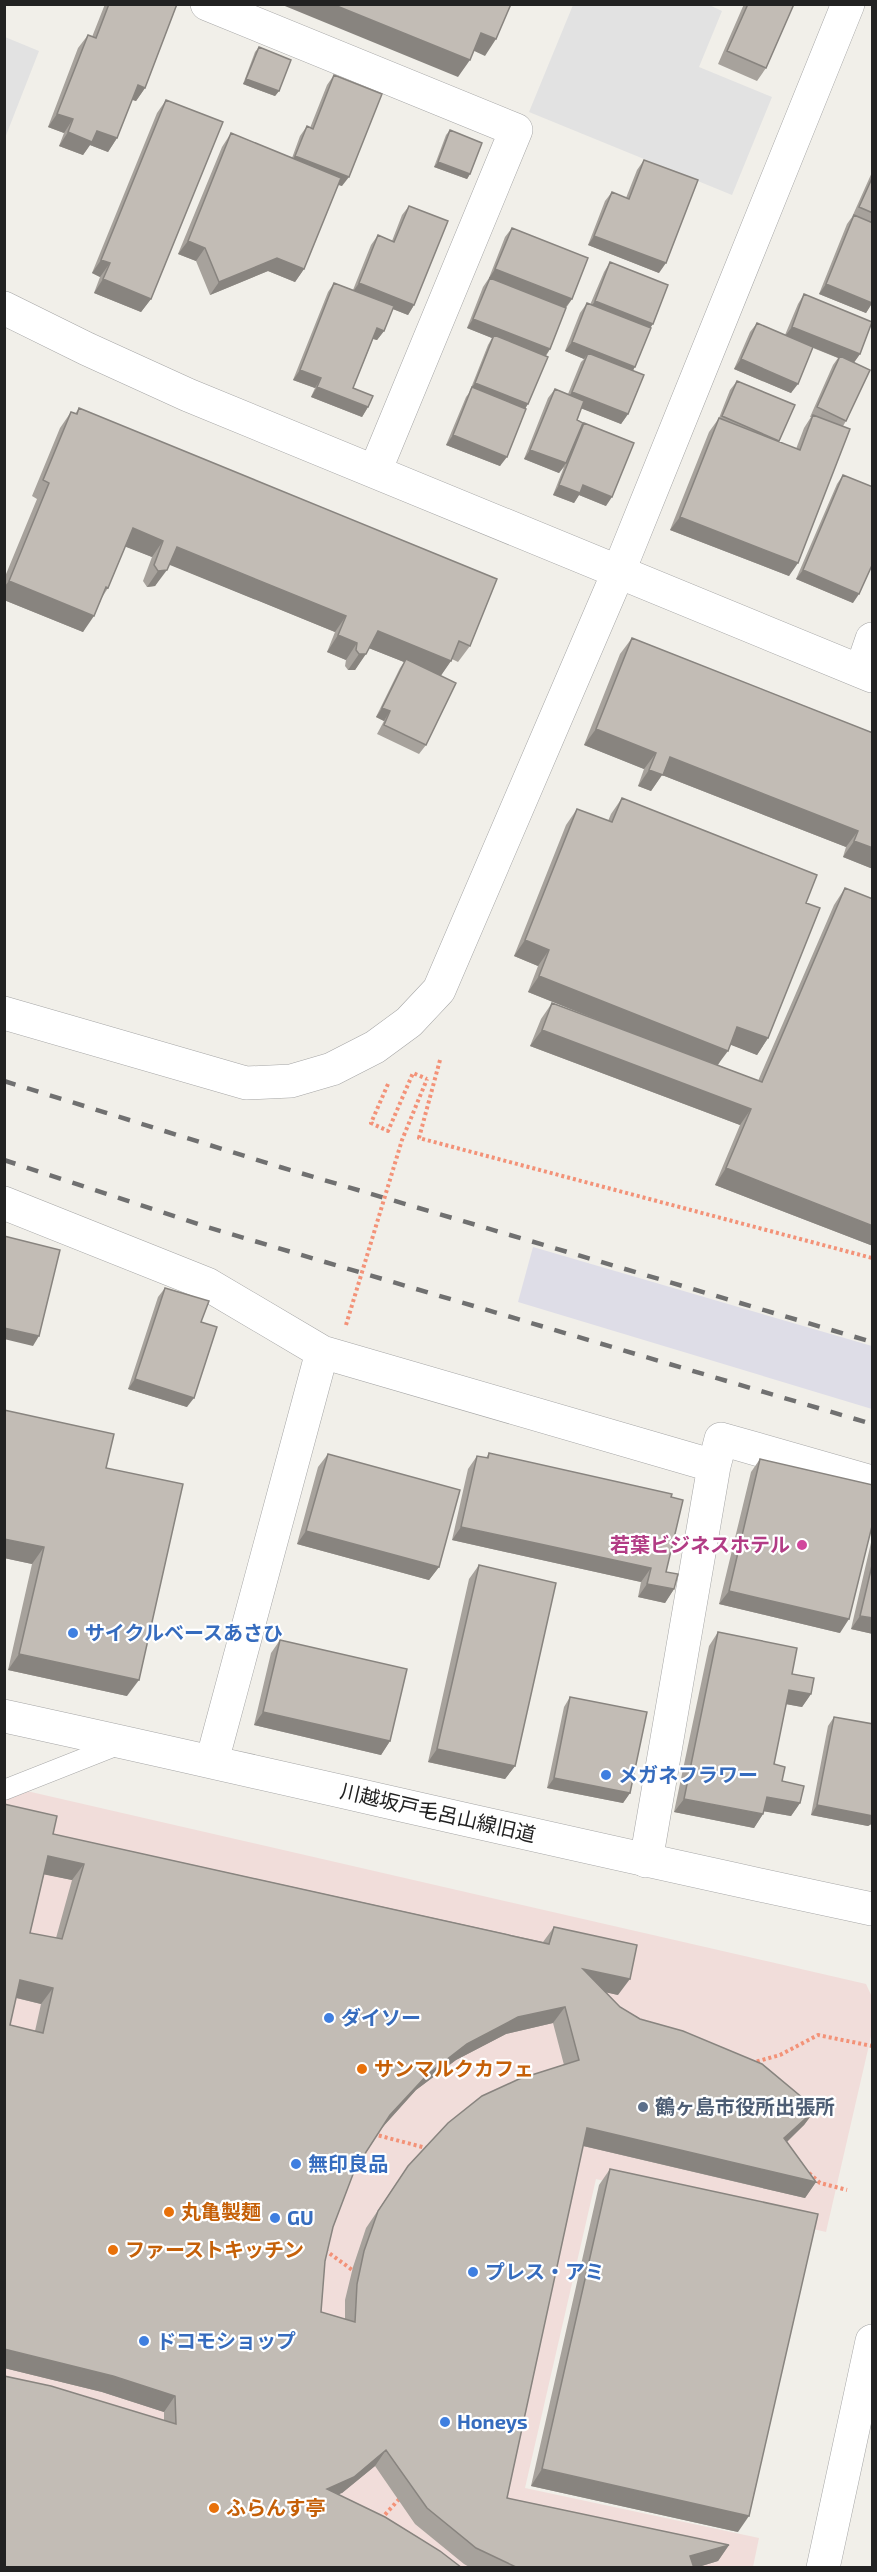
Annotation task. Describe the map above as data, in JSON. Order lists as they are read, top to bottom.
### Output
{
  "streets": {
    "street": ["川越坂戸毛呂山線旧道"]
  },
  "places": [
    "若葉ビジネスホテル",
    "サイクルベースあさひ",
    "メガネフラワー",
    "ダイソー",
    "サンマルクカフェ",
    "鶴ヶ島市役所出張所",
    "無印良品",
    "丸亀製麺",
    "GU",
    "ファーストキッチン",
    "プレス・アミ",
    "ドコモショップ",
    "Honeys",
    "ふらんす亭"
  ]
}
